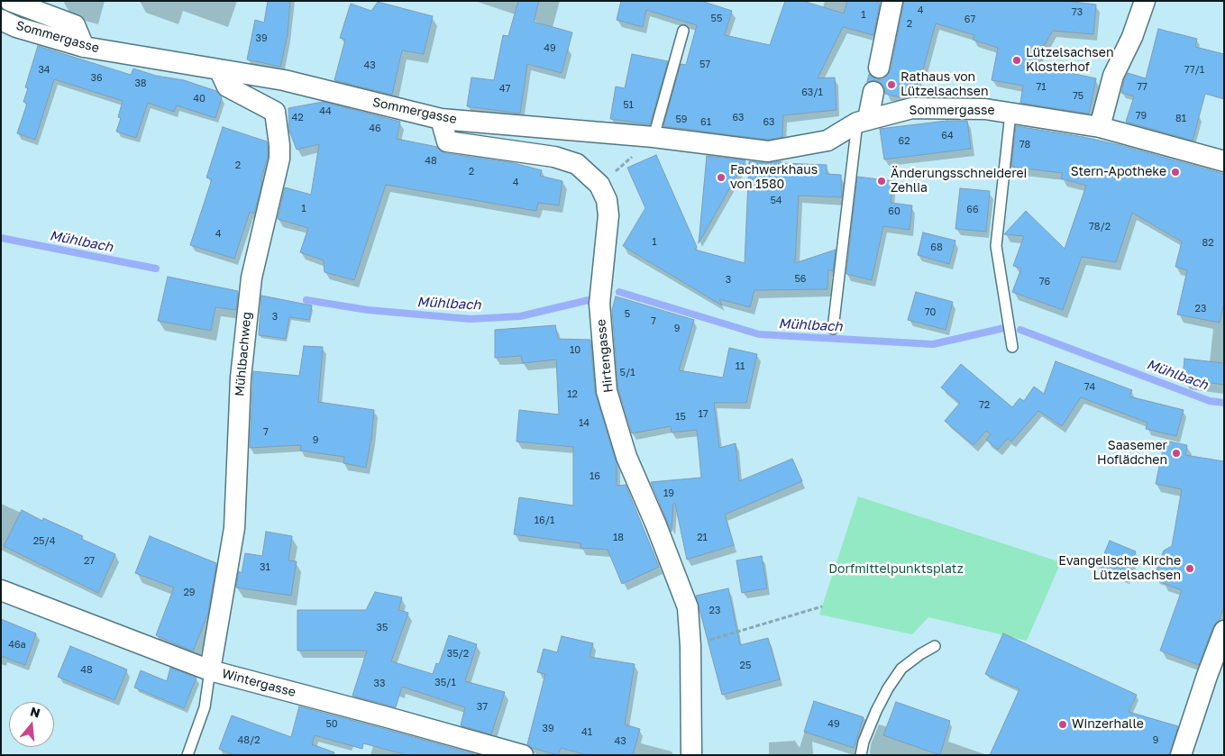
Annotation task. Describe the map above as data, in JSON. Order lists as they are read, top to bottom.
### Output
{
  "streets": {
    "street": [
      "Sommergasse",
      "Mühlbachweg",
      "Hirtengasse",
      "Wintergasse"
    ]
  },
  "crossings": [
    ["Sommergasse", "Mühlbachweg"],
    ["Sommergasse", "Hirtengasse"],
    ["Mühlbachweg", "Wintergasse"]
  ],
  "water": ["Mühlbach"],
  "parks": ["Dorfmittelpunktsplatz"],
  "places": [
    "Lützelsachsen Klosterhof",
    "Rathaus von Lützelsachsen",
    "Stern-Apotheke",
    "Fachwerkhaus von 1580",
    "Änderungsschneiderei Zehlia",
    "Saasemer Hoflädchen",
    "Evangelische Kirche Lützelsachsen",
    "Winzerhalle"
  ],
  "house_numbers": [
    "4",
    "73",
    "1",
    "55",
    "67",
    "2",
    "39",
    "49",
    "57",
    "43",
    "34",
    "77/1",
    "36",
    "38",
    "71",
    "77",
    "47",
    "63/1",
    "75",
    "40",
    "51",
    "44",
    "79",
    "42",
    "63",
    "81",
    "59",
    "61",
    "63",
    "46",
    "64",
    "62",
    "78",
    "48",
    "2",
    "2",
    "4",
    "54",
    "1",
    "66",
    "60",
    "78/2",
    "4",
    "1",
    "82",
    "68",
    "56",
    "3",
    "76",
    "23",
    "70",
    "5",
    "3",
    "7",
    "9",
    "10",
    "11",
    "5/1",
    "74",
    "12",
    "72",
    "17",
    "15",
    "14",
    "7",
    "9",
    "16",
    "19",
    "16/1",
    "18",
    "21",
    "25/4",
    "27",
    "31",
    "29",
    "23",
    "35",
    "46a",
    "35/2",
    "25",
    "48",
    "35/1",
    "33",
    "37",
    "50",
    "49",
    "39",
    "41",
    "48/2",
    "9",
    "43"
  ],
  "north": "top"
}
